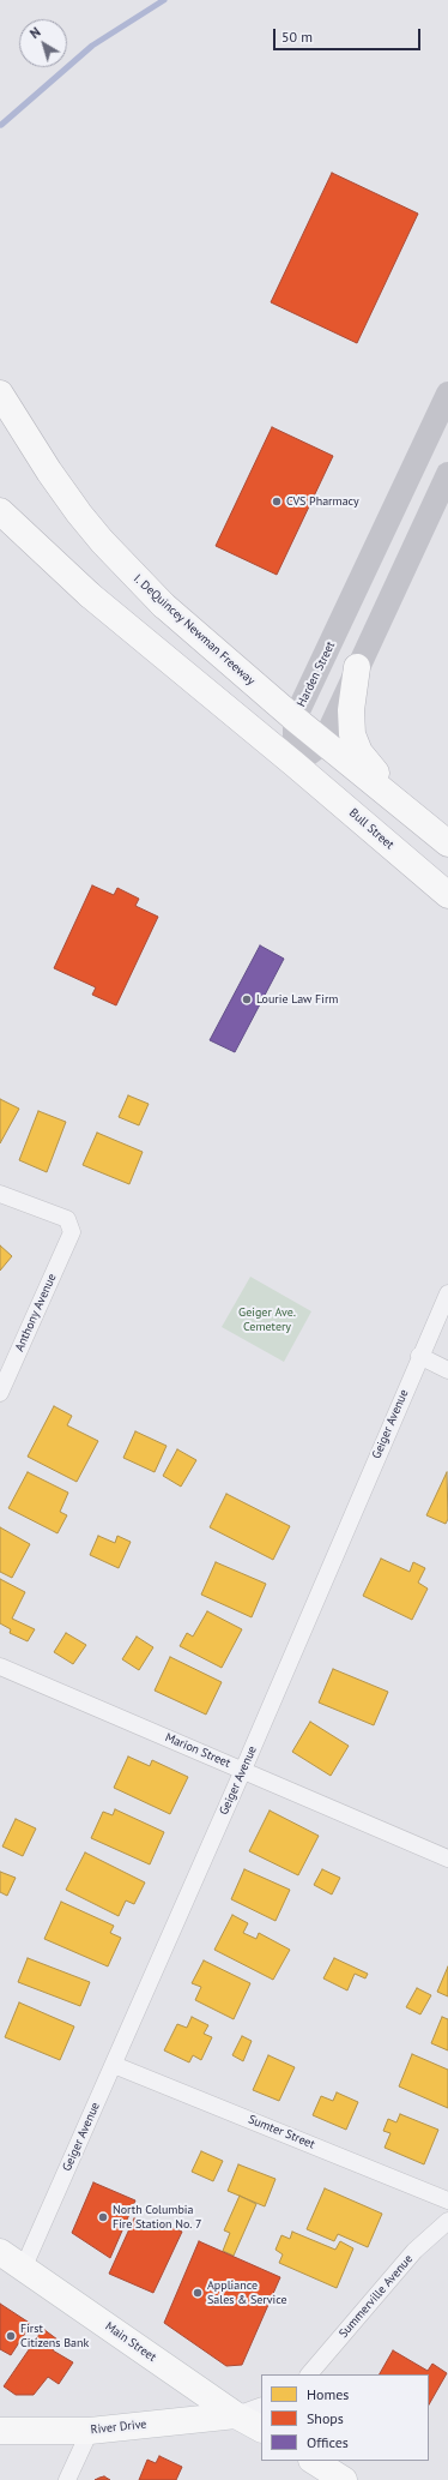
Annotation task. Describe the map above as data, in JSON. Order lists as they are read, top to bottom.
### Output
{
  "streets": {
    "main road": [
      "I. DeQuincey Newman Freeway",
      "Harden Street",
      "Bull Street",
      "Main Street",
      "River Drive"
    ],
    "street": [
      "Anthony Avenue",
      "Geiger Avenue",
      "Marion Street",
      "Sumter Street",
      "Summerville Avenue"
    ]
  },
  "crossings": [
    ["I. DeQuincey Newman Freeway", "Harden Street"],
    ["Harden Street", "Bull Street"],
    ["Geiger Avenue", "Marion Street"],
    ["Geiger Avenue", "Sumter Street"],
    ["Geiger Avenue", "Main Street"],
    ["Main Street", "River Drive"]
  ],
  "parks": ["Geiger Ave. Cemetery"],
  "places": [
    "CVS Pharmacy",
    "Lourie Law Firm",
    "North Columbia Fire Station No. 7",
    "Appliance Sales & Service",
    "First Citizens Bank"
  ],
  "legend": ["Homes", "Shops", "Offices"],
  "scale_bar": "50 m",
  "north": "top left"
}
